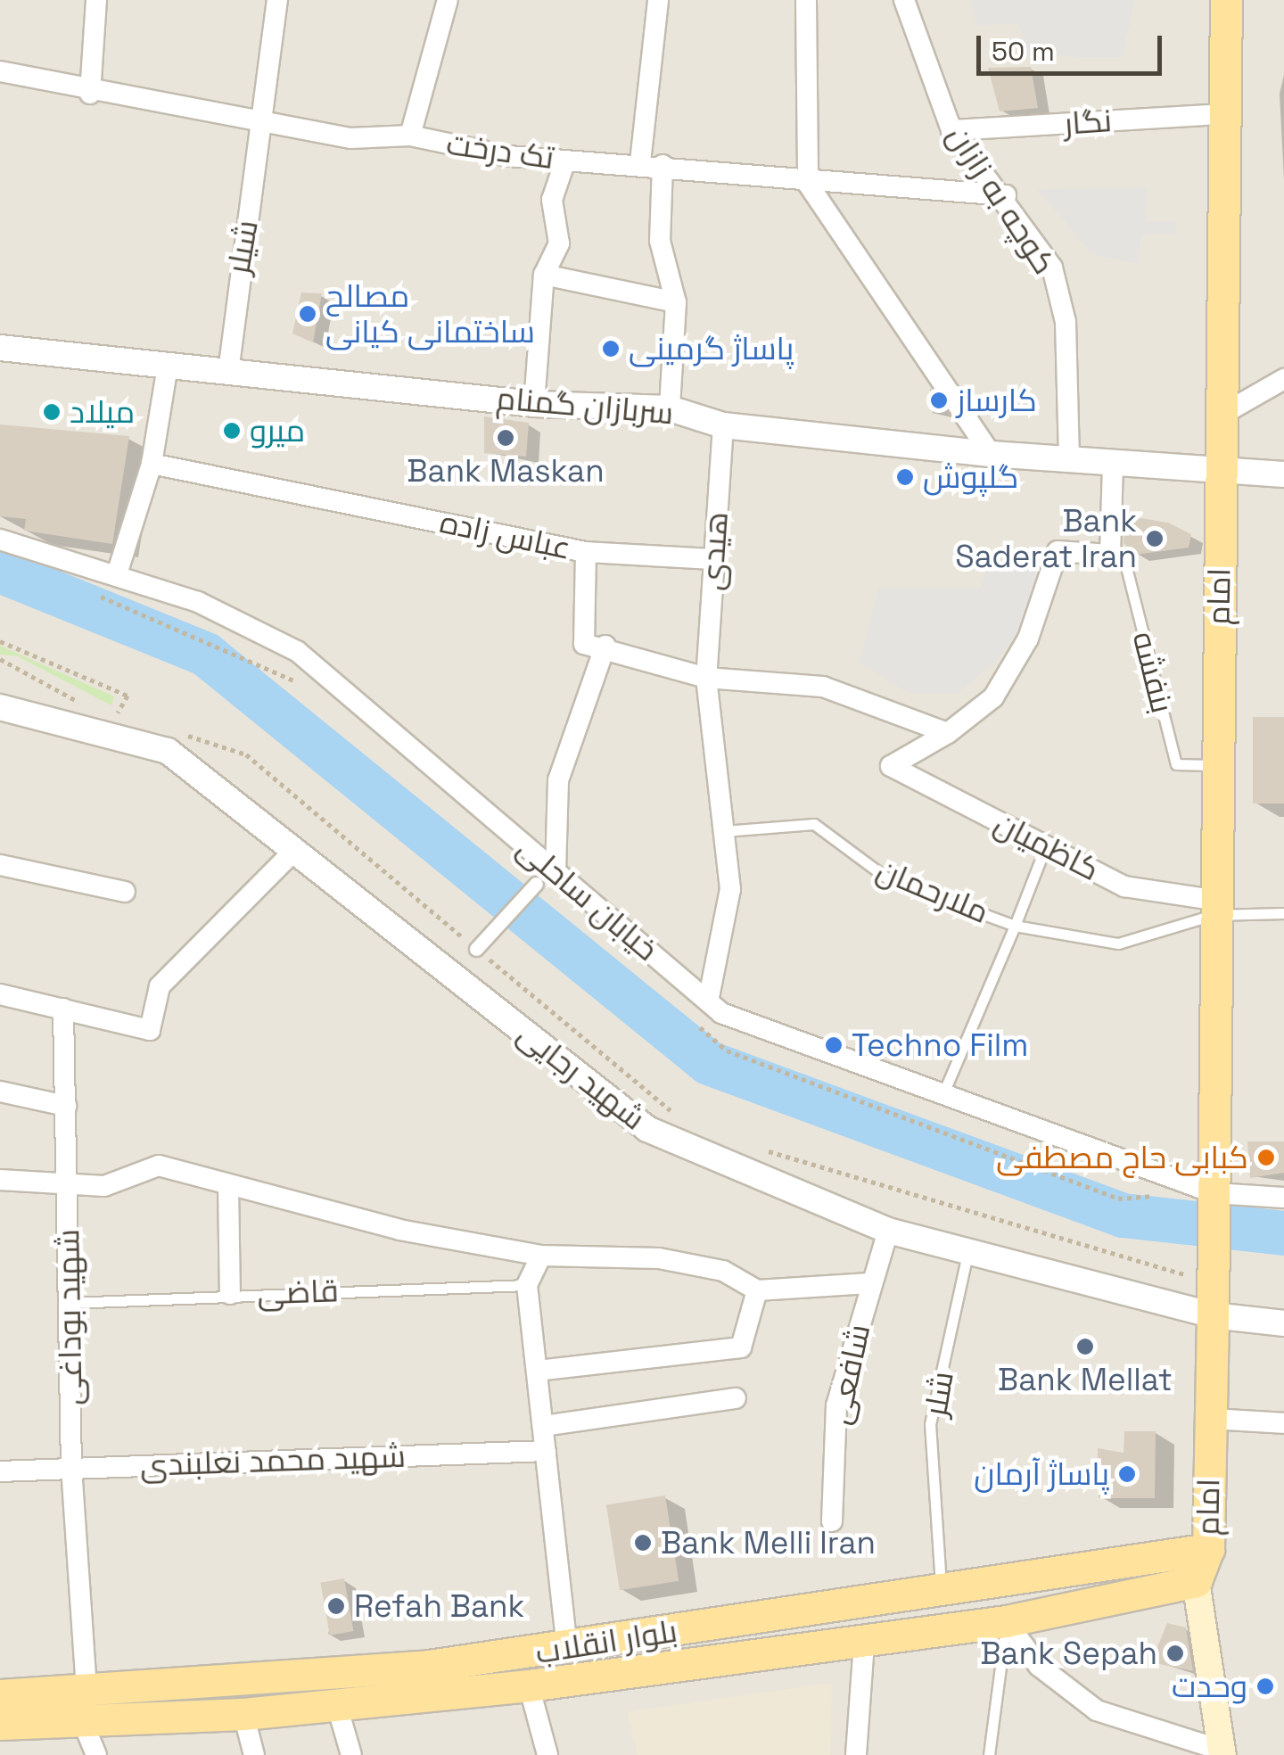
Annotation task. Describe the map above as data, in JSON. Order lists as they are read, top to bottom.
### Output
{
  "streets": {
    "main road": ["امام", "بلوار انقلاب"],
    "street": [
      "نگار",
      "تک درخت",
      "کوچه به زازان",
      "شیلر",
      "سربازان گمنام",
      "عباس زاده",
      "هیدی",
      "کاظمیان",
      "خیابان ساحلی",
      "شهید رجایی",
      "شهید بوداغی",
      "شافعی",
      "شهید محمد نعلبندی"
    ],
    "lane": [
      "بنفشه",
      "ملارحمان",
      "قاضی",
      "شلر"
    ]
  },
  "crossings": [
    ["نگار", "کوچه به زازان"],
    ["نگار", "امام"],
    ["تک درخت", "کوچه به زازان"],
    ["تک درخت", "شیلر"],
    ["کوچه به زازان", "سربازان گمنام"],
    ["شیلر", "سربازان گمنام"],
    ["سربازان گمنام", "هیدی"],
    ["سربازان گمنام", "امام"],
    ["امام", "بنفشه"],
    ["امام", "کاظمیان"],
    ["امام", "خیابان ساحلی"],
    ["امام", "شهید رجایی"],
    ["امام", "بلوار انقلاب"],
    ["کاظمیان", "ملارحمان"],
    ["شهید رجایی", "شافعی"],
    ["شهید رجایی", "شلر"],
    ["قاضی", "شهید بوداغی"],
    ["شهید بوداغی", "شهید محمد نعلبندی"],
    ["شهید بوداغی", "بلوار انقلاب"],
    ["شلر", "بلوار انقلاب"]
  ],
  "places": [
    "مصالح ساختمانی کیانی",
    "پاساژ گرمینی",
    "کارساز",
    "میلاد",
    "میرو",
    "Bank Maskan",
    "گلپوش",
    "Bank Saderat Iran",
    "Techno Film",
    "کبابی حاج مصطفی",
    "Bank Mellat",
    "پاساژ آرمان",
    "Bank Melli Iran",
    "Refah Bank",
    "Bank Sepah",
    "وحدت"
  ],
  "scale_bar": "50 m"
}
